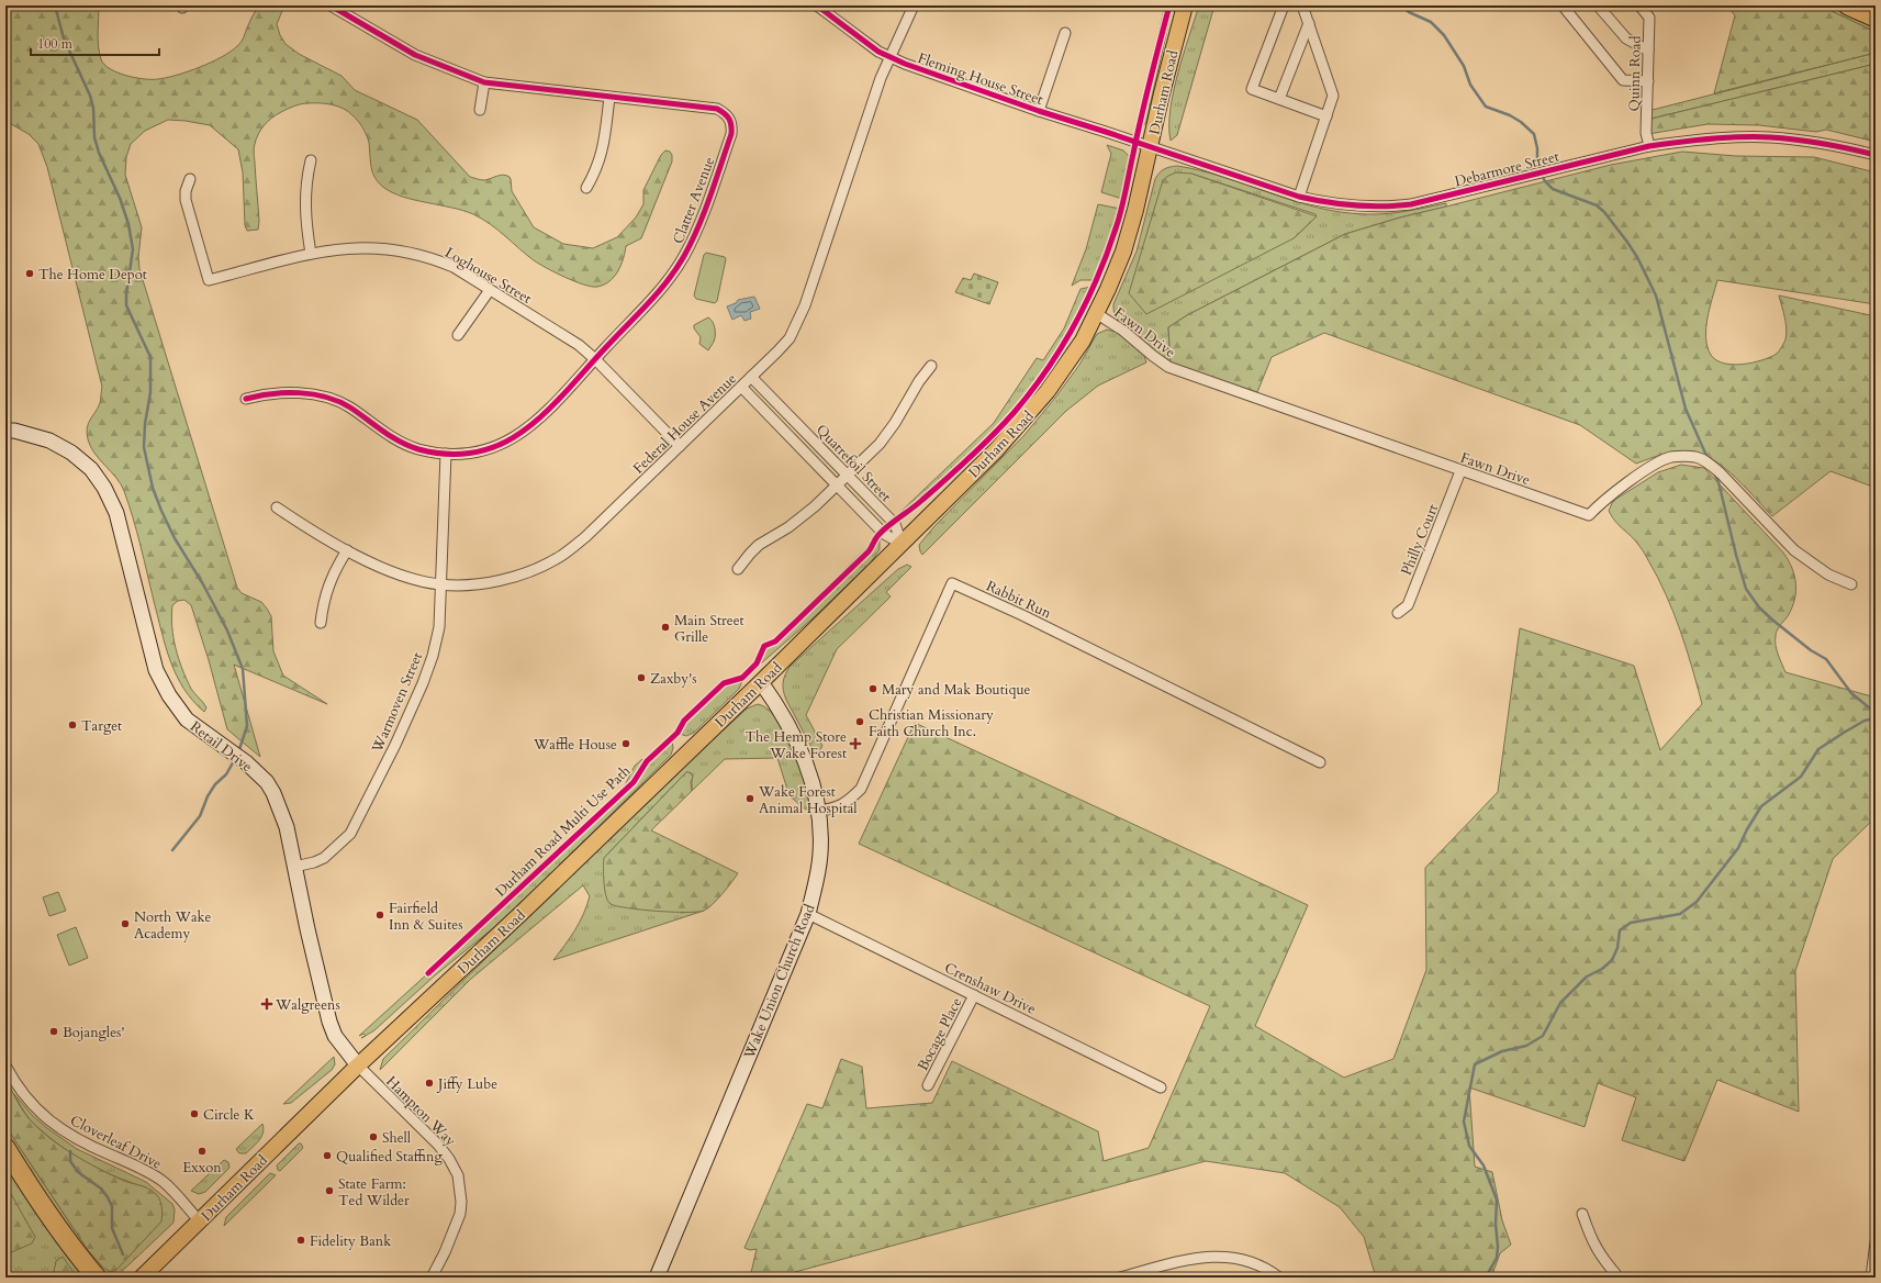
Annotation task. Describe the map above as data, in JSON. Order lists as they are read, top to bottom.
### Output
{
  "streets": {
    "main road": ["Durham Road"],
    "street": [
      "Quinn Road",
      "Fleming House Street",
      "Debarmore Street",
      "Clatter Avenue",
      "Loghouse Street",
      "Fawn Drive",
      "Federal House Avenue",
      "Quatrefoil Street",
      "Philly Court",
      "Rabbit Run",
      "Warmoven Street",
      "Retail Drive",
      "Wake Union Church Road",
      "Crenshaw Drive",
      "Bocage Place",
      "Hampton Way",
      "Cloverleaf Drive"
    ],
    "cycle path": ["Durham Road Multi Use Path"]
  },
  "crossings": [
    ["Quinn Road", "Debarmore Street"],
    ["Fleming House Street", "Durham Road"],
    ["Fleming House Street", "Debarmore Street"],
    ["Fleming House Street", "Federal House Avenue"],
    ["Durham Road", "Debarmore Street"],
    ["Durham Road", "Fawn Drive"],
    ["Durham Road", "Quatrefoil Street"],
    ["Durham Road", "Retail Drive"],
    ["Durham Road", "Wake Union Church Road"],
    ["Durham Road", "Hampton Way"],
    ["Durham Road", "Cloverleaf Drive"],
    ["Clatter Avenue", "Loghouse Street"],
    ["Clatter Avenue", "Warmoven Street"],
    ["Loghouse Street", "Federal House Avenue"],
    ["Fawn Drive", "Philly Court"],
    ["Federal House Avenue", "Quatrefoil Street"],
    ["Federal House Avenue", "Warmoven Street"],
    ["Rabbit Run", "Wake Union Church Road"],
    ["Warmoven Street", "Retail Drive"],
    ["Retail Drive", "Hampton Way"],
    ["Wake Union Church Road", "Crenshaw Drive"],
    ["Crenshaw Drive", "Bocage Place"]
  ],
  "places": {
    "other": [
      "The Home Depot",
      "Main Street Grille",
      "Zaxby's",
      "Mary and Mak Boutique",
      "Christian Missionary Faith Church Inc.",
      "Target",
      "Waffle House",
      "Wake Forest Animal Hospital",
      "Fairfield Inn & Suites",
      "North Wake Academy",
      "Bojangles'",
      "Jiffy Lube",
      "Circle K",
      "Shell",
      "Exxon",
      "Qualified Staffing",
      "State Farm: Ted Wilder",
      "Fidelity Bank"
    ],
    "health": ["The Hemp Store Wake Forest", "Walgreens"]
  },
  "scale_bar": "100 m"
}
